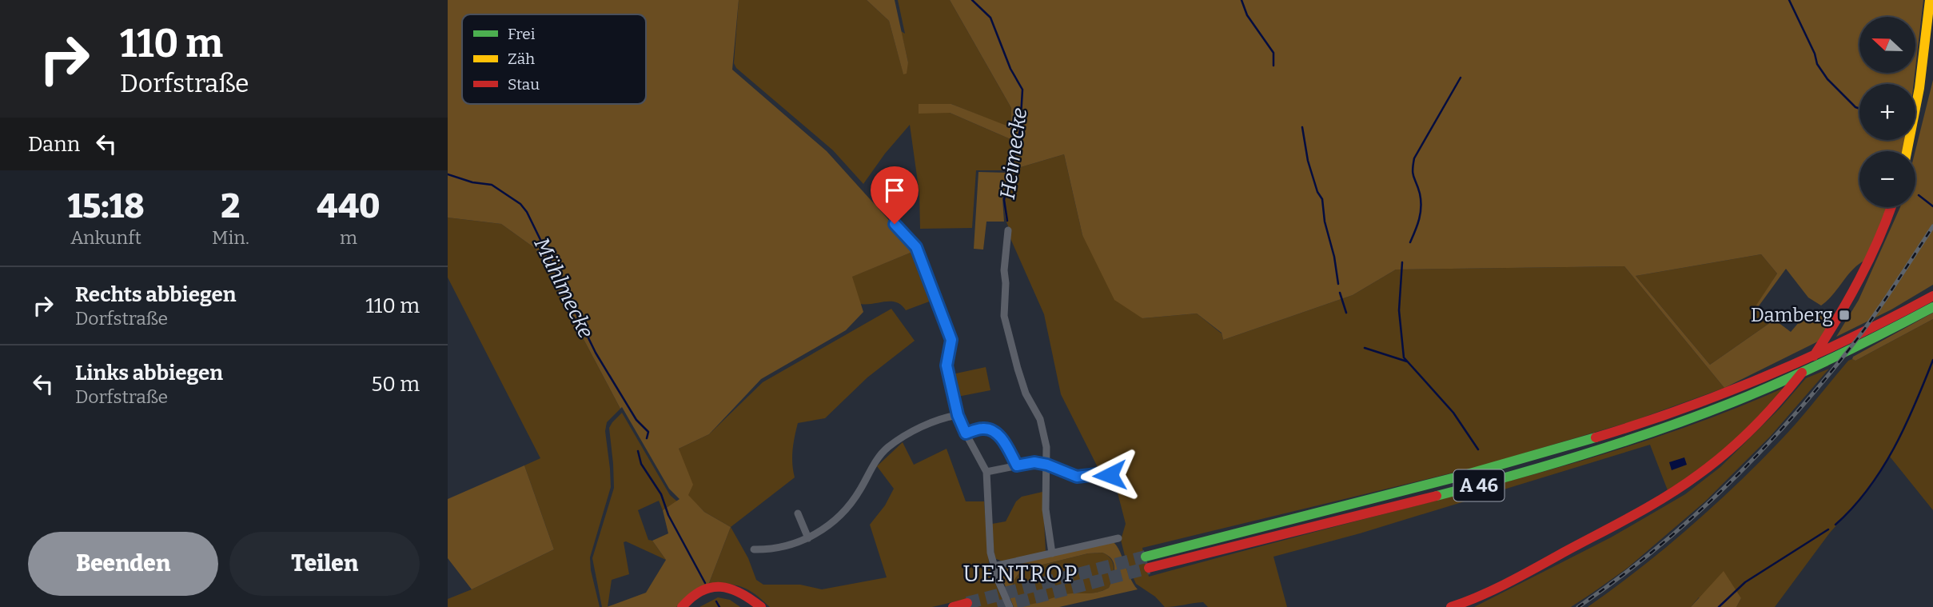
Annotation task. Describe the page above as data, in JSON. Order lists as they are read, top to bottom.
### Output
{
  "streets": {
    "main road": ["A 46"]
  },
  "districts": ["UENTROP"],
  "water": ["Heimecke", "Mühlmecke"],
  "places": {
    "transit": ["Damberg"]
  },
  "legend": ["Frei", "Zäh", "Stau"],
  "north": "left",
  "page": {
    "turn": ["110 m", "Dorfstraße"],
    "map_buttons": ["+", "−"],
    "then": "Dann",
    "eta": [
      "15:18",
      "Ankunft",
      "2",
      "Min.",
      "440",
      "m"
    ],
    "list": [
      {
        "name": "Rechts abbiegen",
        "note": "Dorfstraße",
        "value": "110 m"
      },
      {
        "name": "Links abbiegen",
        "note": "Dorfstraße",
        "value": "50 m"
      }
    ],
    "buttons": ["Beenden", "Teilen"]
  }
}
